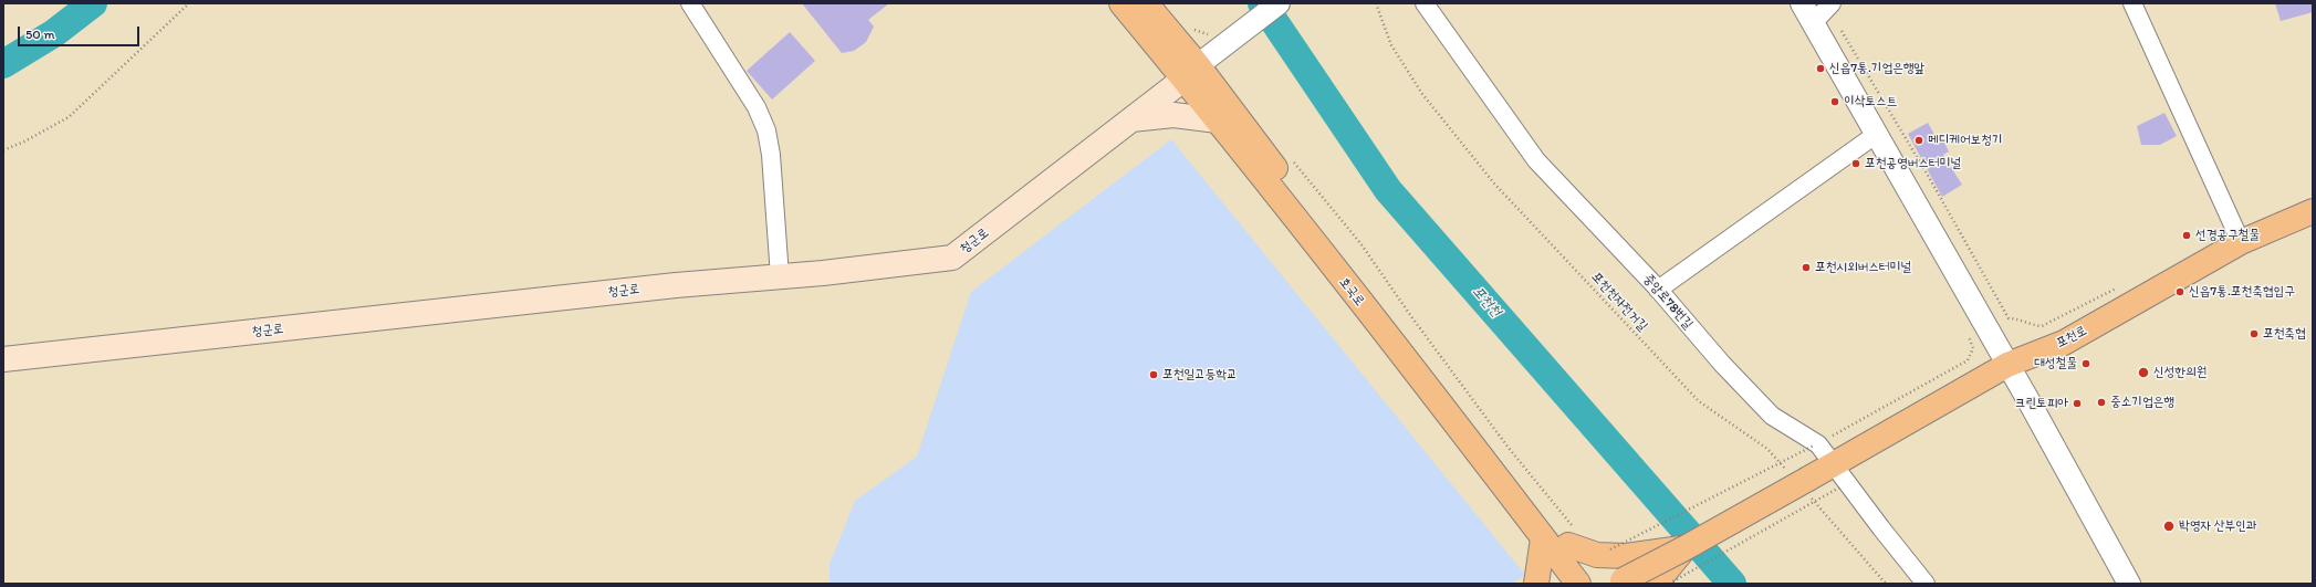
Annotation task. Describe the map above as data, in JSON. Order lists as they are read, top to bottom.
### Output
{
  "streets": {
    "main road": ["청군로", "호국로", "포천로"],
    "street": ["중앙로78번길"],
    "path": ["포천천자전거길"]
  },
  "crossings": [
    ["청군로", "호국로"],
    ["포천천자전거길", "포천로"],
    ["중앙로78번길", "포천로"]
  ],
  "water": ["포천천"],
  "places": [
    "신읍7통.기업은행앞",
    "이삭토스트",
    "메디케어보청기",
    "포천공영버스터미널",
    "선경공구철물",
    "포천시외버스터미널",
    "신읍7통.포천축협입구",
    "포천축협",
    "대성철물",
    "신성한의원",
    "포천일고등학교",
    "중소기업은행",
    "크린토피아",
    "박영자 산부인과"
  ],
  "scale_bar": "50 m"
}
